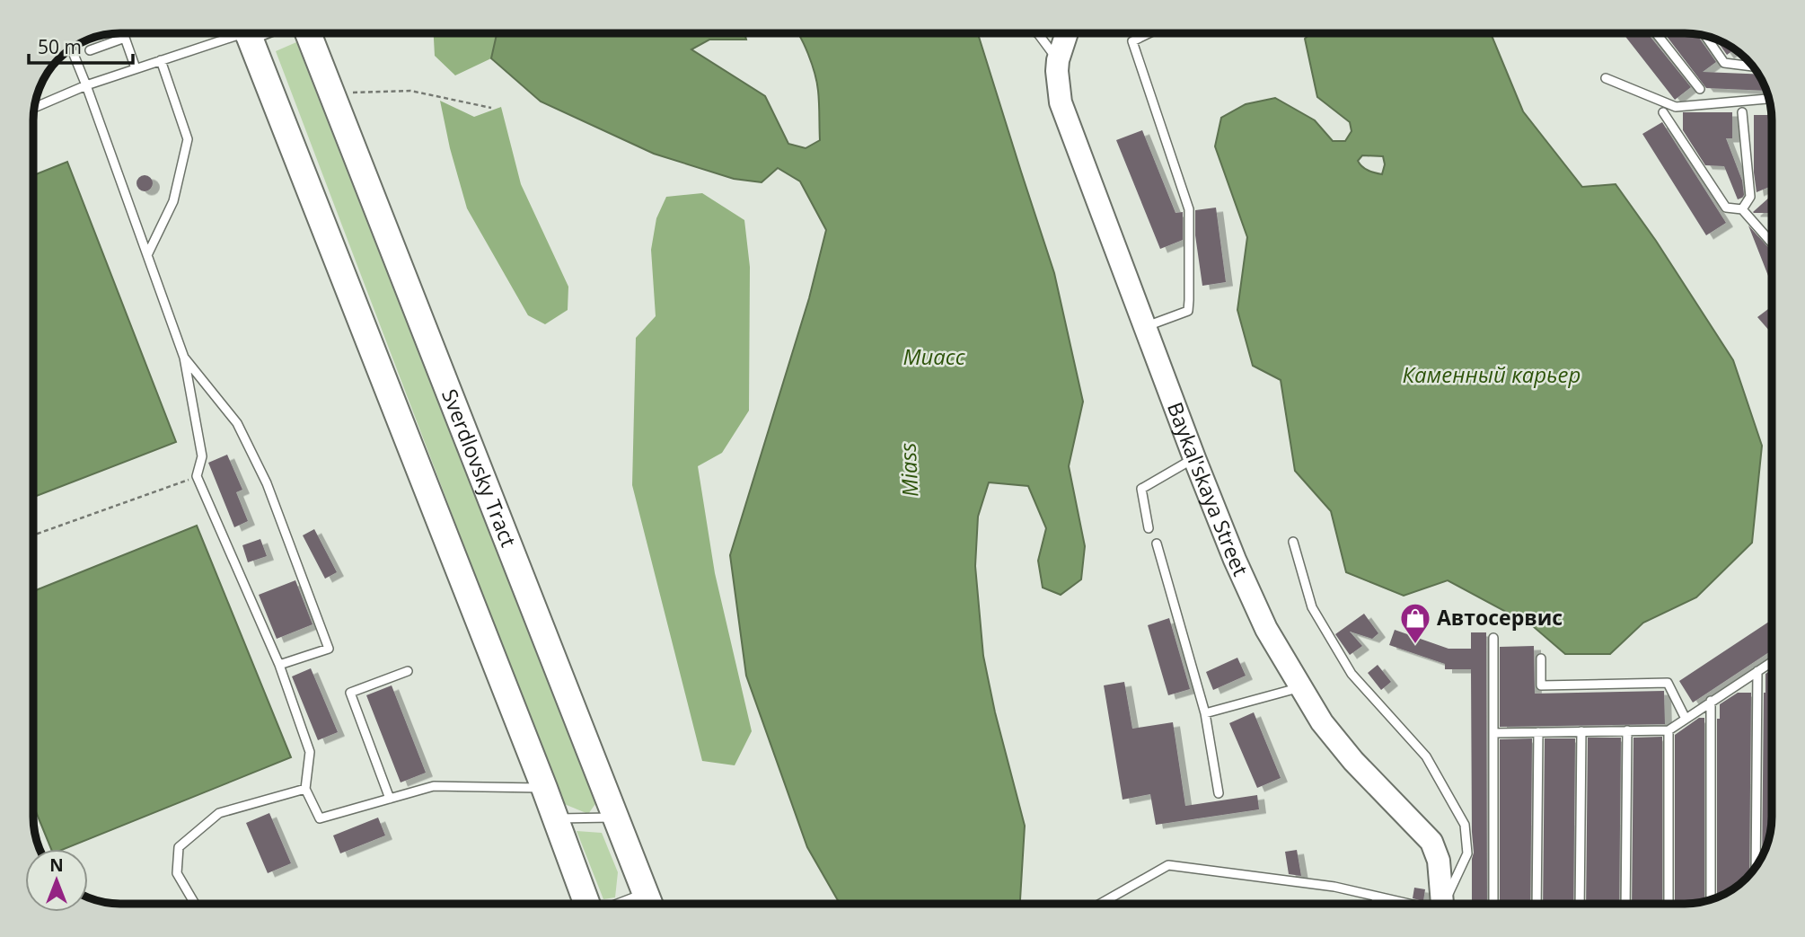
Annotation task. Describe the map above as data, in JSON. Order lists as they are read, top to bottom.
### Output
{
  "streets": {
    "main road": ["Sverdlovsky Tract"],
    "street": ["Baykal'skaya Street"]
  },
  "water": ["Миасс", "Каменный карьер", "Miass"],
  "places": {
    "shop": ["Автосервис"]
  },
  "scale_bar": "50 m",
  "north": "top"
}
